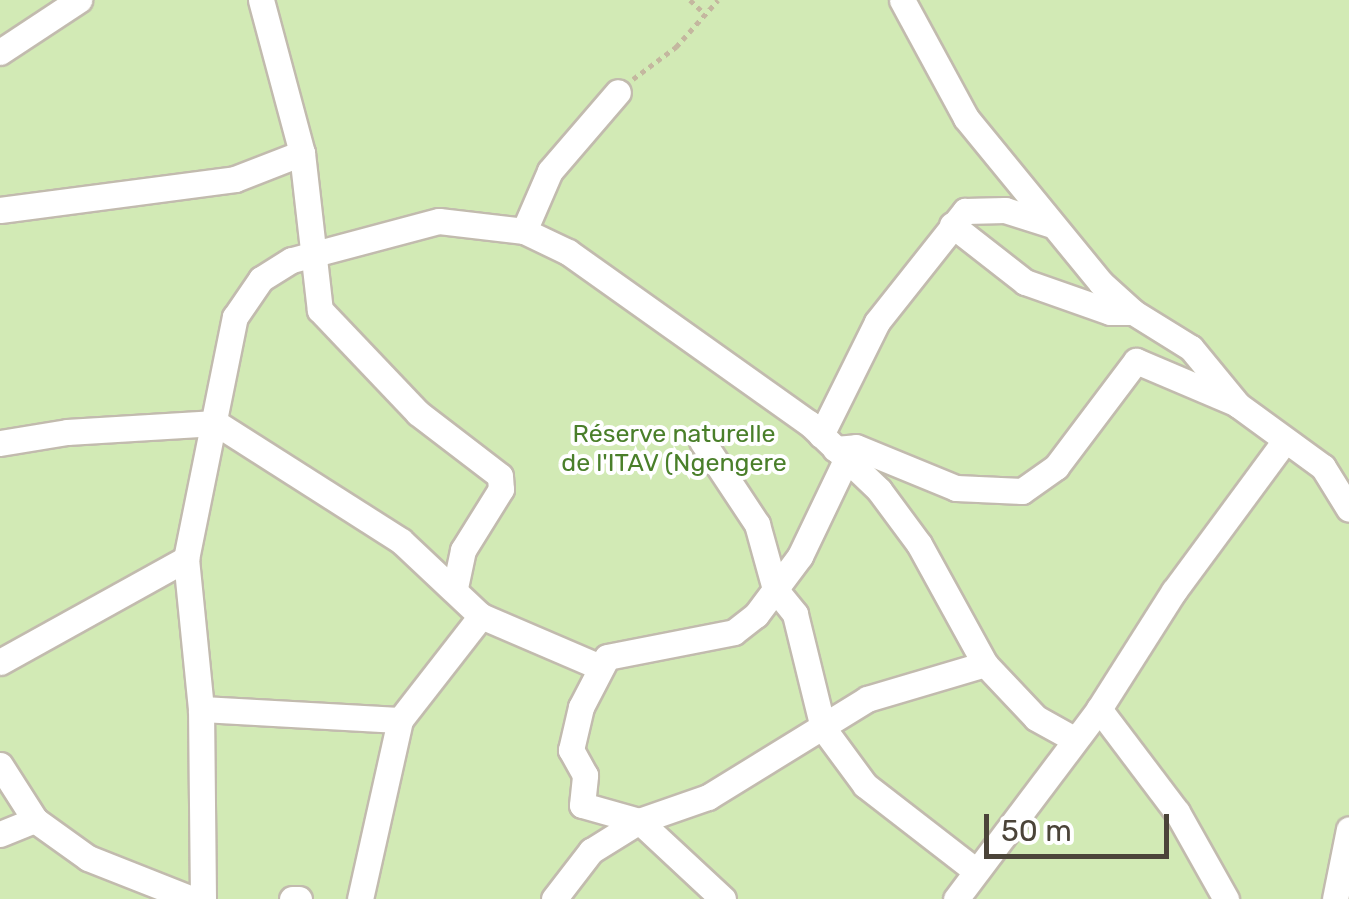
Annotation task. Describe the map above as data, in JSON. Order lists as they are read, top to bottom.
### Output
{
  "parks": ["Réserve naturelle de l'ITAV (Ngengere"],
  "scale_bar": "50 m"
}
